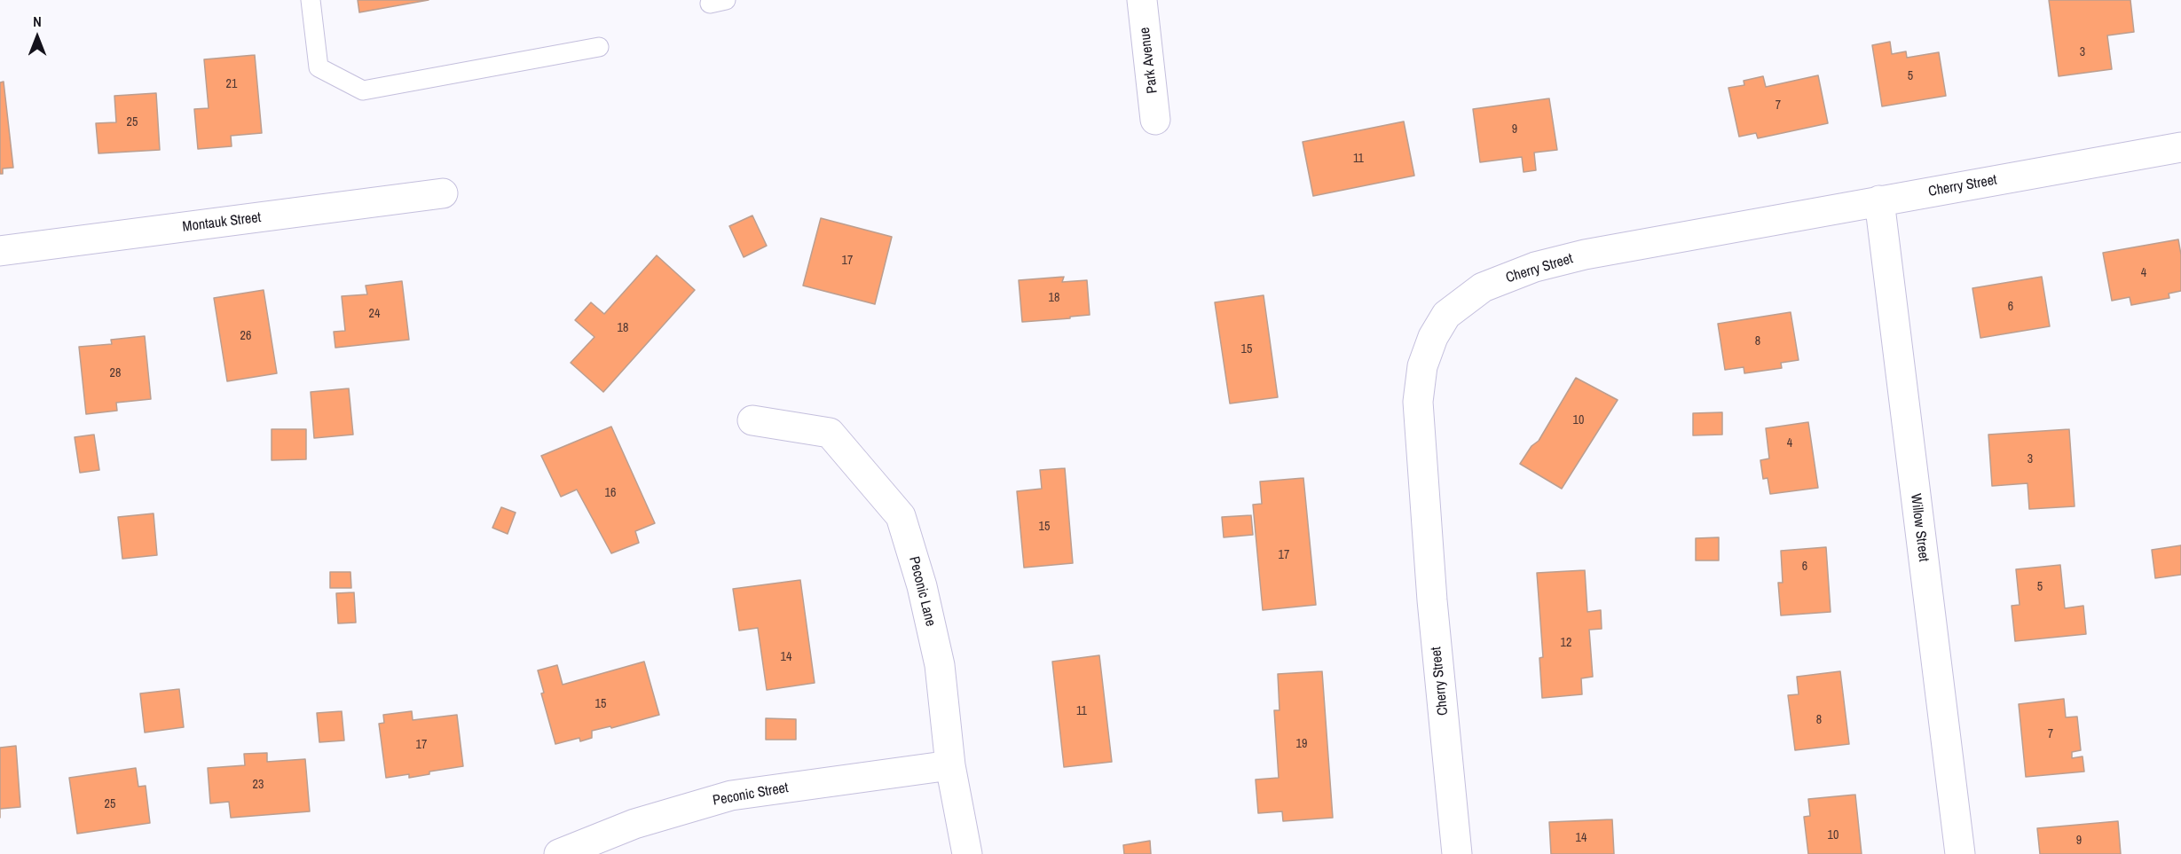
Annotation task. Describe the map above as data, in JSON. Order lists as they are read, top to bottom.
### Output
{
  "streets": {
    "street": [
      "Park Avenue",
      "Cherry Street",
      "Montauk Street",
      "Willow Street",
      "Peconic Lane",
      "Peconic Street"
    ]
  },
  "crossings": [
    ["Cherry Street", "Willow Street"],
    ["Peconic Lane", "Peconic Street"]
  ],
  "house_numbers": [
    "3",
    "5",
    "21",
    "7",
    "25",
    "9",
    "11",
    "17",
    "4",
    "18",
    "6",
    "24",
    "18",
    "26",
    "8",
    "15",
    "28",
    "10",
    "4",
    "3",
    "16",
    "15",
    "17",
    "6",
    "5",
    "12",
    "14",
    "15",
    "11",
    "8",
    "7",
    "19",
    "17",
    "23",
    "25",
    "10",
    "14",
    "9"
  ],
  "north": "top"
}
